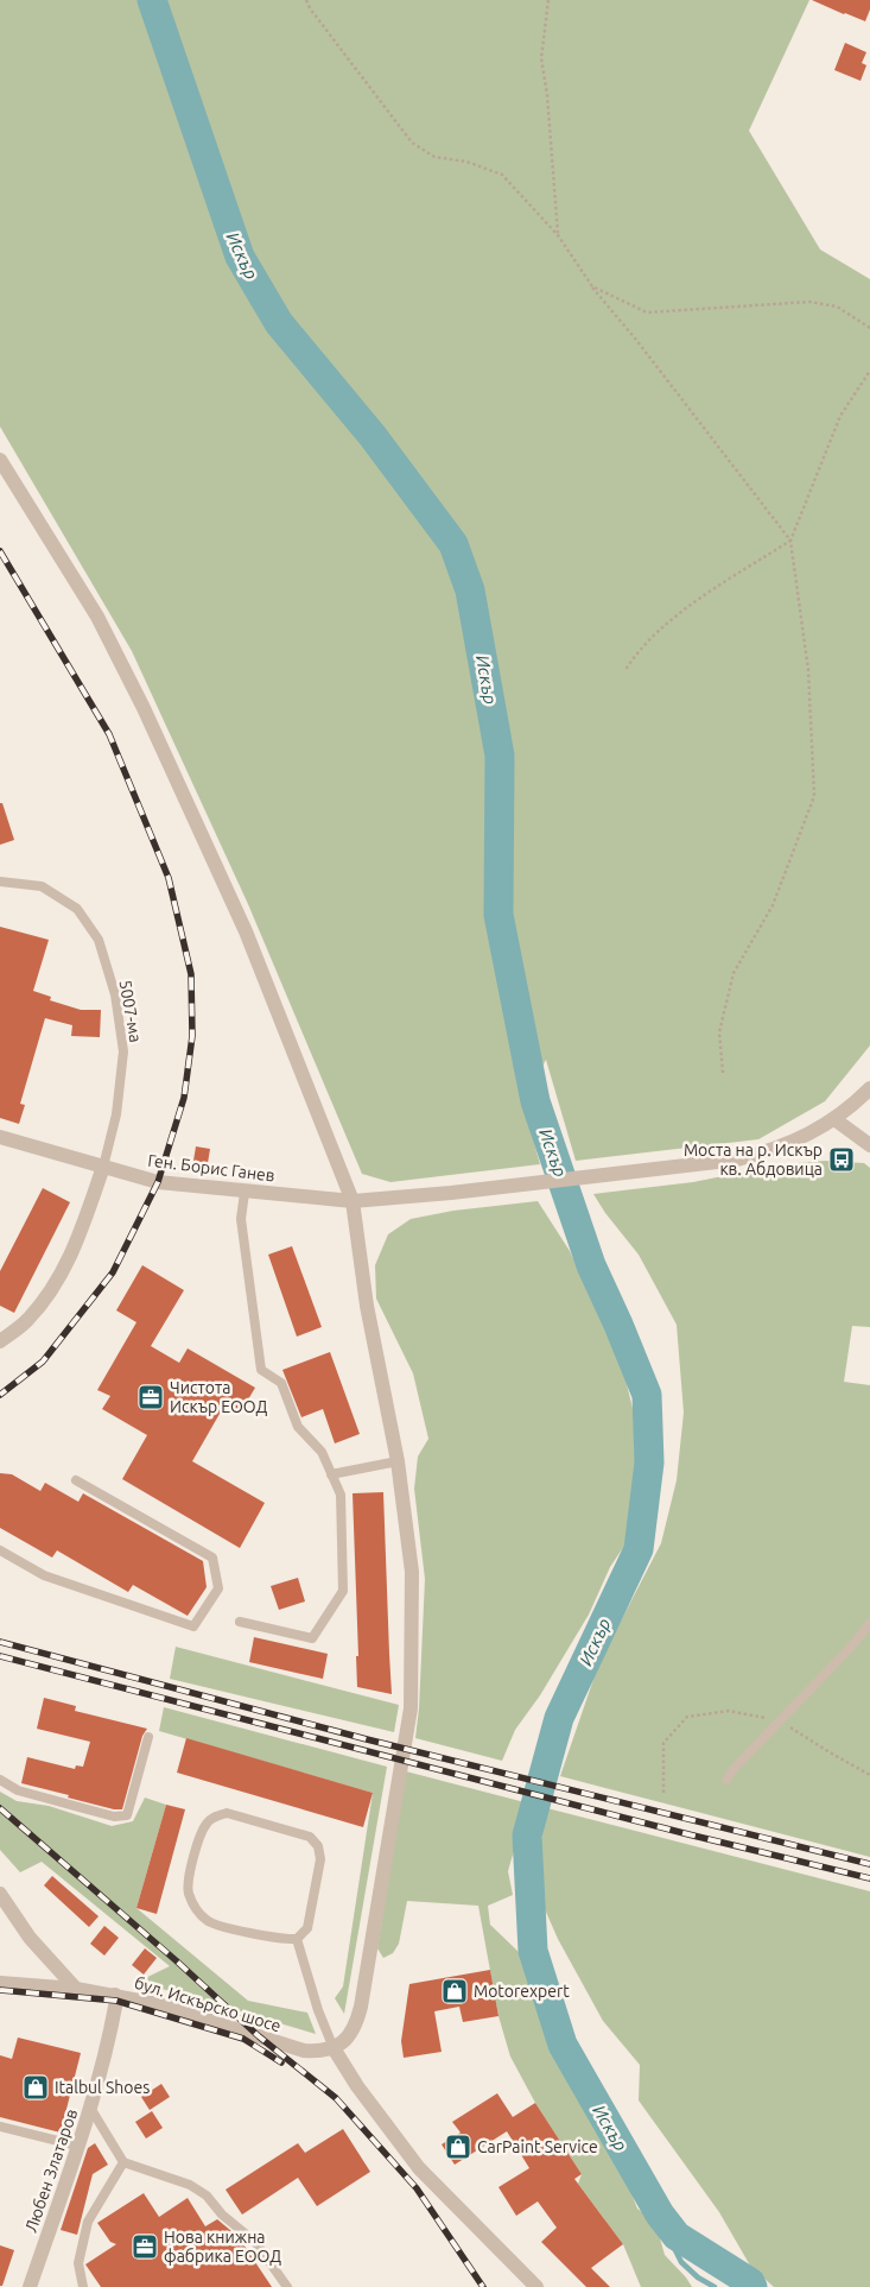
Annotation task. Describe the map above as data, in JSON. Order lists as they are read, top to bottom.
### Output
{
  "streets": {
    "street": ["Ген. Борис Ганев", "бул. Искърско шосе", "Любен Златаров"],
    "lane": ["5007-ма"]
  },
  "crossings": [
    ["5007-ма", "Ген. Борис Ганев"],
    ["бул. Искърско шосе", "Любен Златаров"]
  ],
  "water": ["Искър"],
  "places": {
    "bus stop": ["Моста на р. Искър кв. Абдовица"],
    "office": ["Чистота Искър ЕООД", "Нова книжна фабрика ЕООД"],
    "shop": ["Motorexpert", "Italbul Shoes", "CarPaint Service"]
  }
}
